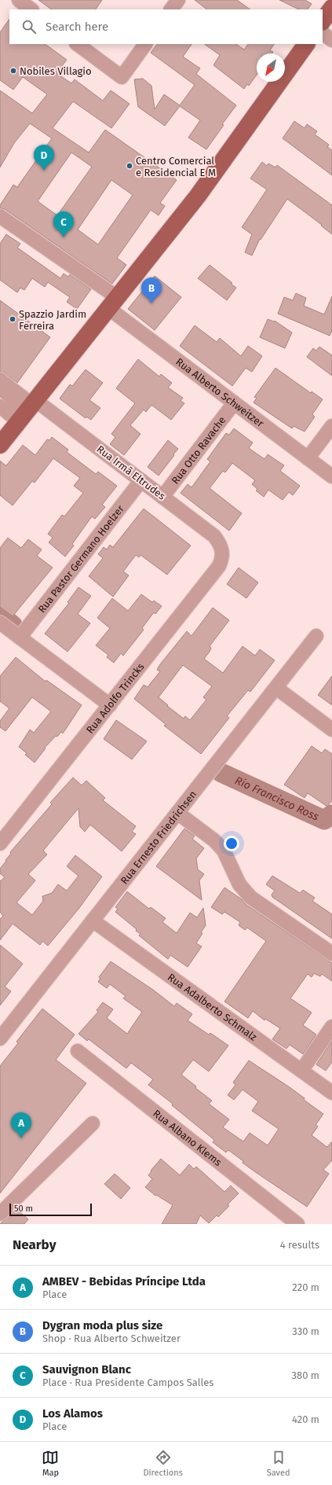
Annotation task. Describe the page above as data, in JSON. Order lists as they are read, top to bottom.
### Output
{
  "streets": {
    "street": [
      "Rua Alberto Schweitzer",
      "Rua Otto Ravache",
      "Rua Irmã Eltrudes",
      "Rua Pastor Germano Hoelzer",
      "Rua Adolfo Trincks",
      "Rua Ernesto Friedrichsen",
      "Rua Adalberto Schmalz",
      "Rua Albano Klems"
    ]
  },
  "crossings": [
    ["Rua Alberto Schweitzer", "Rua Otto Ravache"],
    ["Rua Otto Ravache", "Rua Irmã Eltrudes"],
    ["Rua Irmã Eltrudes", "Rua Pastor Germano Hoelzer"],
    ["Rua Irmã Eltrudes", "Rua Adolfo Trincks"],
    ["Rua Ernesto Friedrichsen", "Rua Adalberto Schmalz"]
  ],
  "water": ["Rio Francisco Ross"],
  "places": ["Nobiles Villagio", "Centro Comercial e Residencial E M", "Spazzio Jardim Ferreira"],
  "scale_bar": "50 m",
  "north": "bottom left",
  "page": {
    "search": "Search here",
    "pins": [
      "D",
      "C",
      "B",
      "A"
    ],
    "scale": "50 m",
    "heading": ["Nearby", "4 results"],
    "list": [
      {
        "mark": "A",
        "name": "AMBEV - Bebidas Príncipe Ltda",
        "note": "Place",
        "value": "220 m"
      },
      {
        "mark": "B",
        "name": "Dygran moda plus size",
        "note": "Shop · Rua Alberto Schweitzer",
        "value": "330 m"
      },
      {
        "mark": "C",
        "name": "Sauvignon Blanc",
        "note": "Place · Rua Presidente Campos Salles",
        "value": "380 m"
      },
      {
        "mark": "D",
        "name": "Los Alamos",
        "note": "Place",
        "value": "420 m"
      }
    ],
    "nav": ["Map", "Directions", "Saved"]
  }
}
